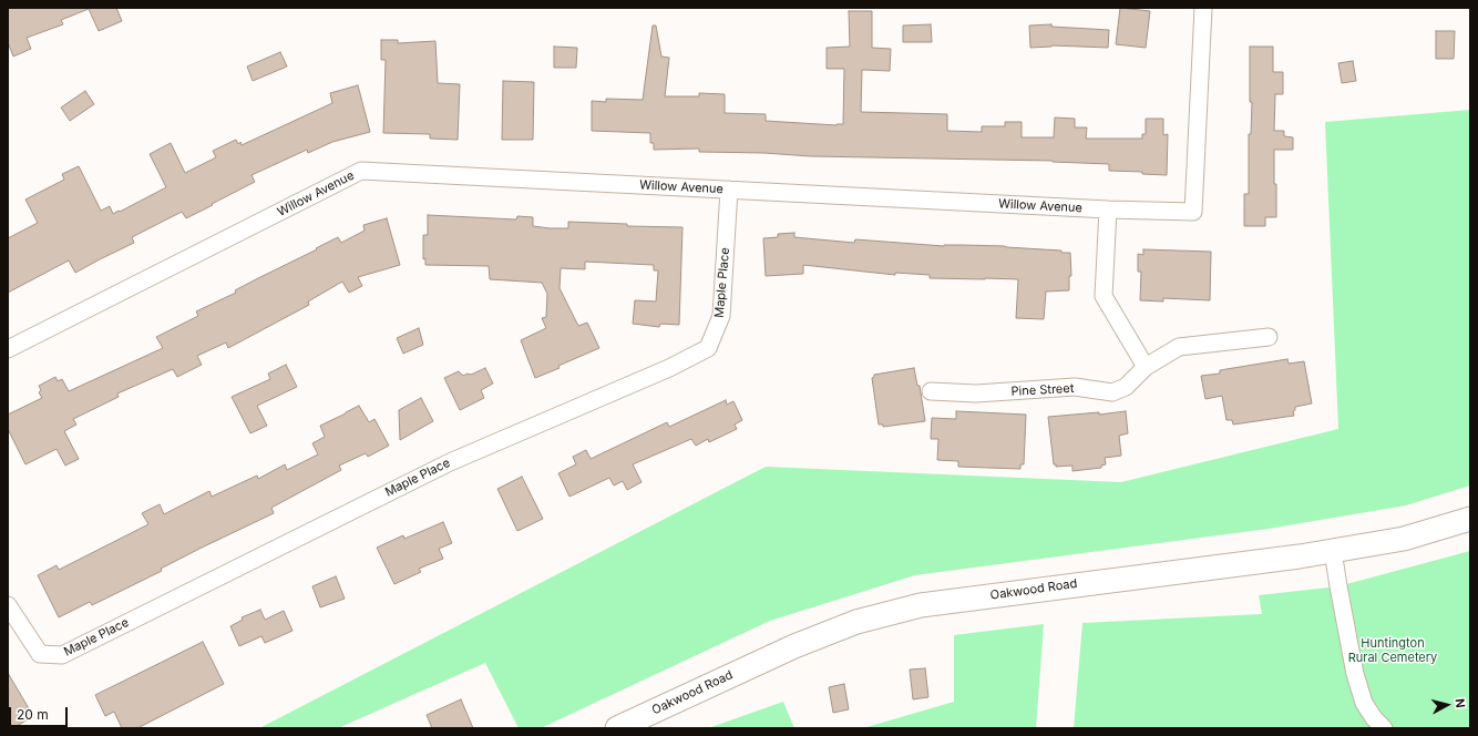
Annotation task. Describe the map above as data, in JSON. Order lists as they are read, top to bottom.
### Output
{
  "streets": {
    "main road": ["Oakwood Road"],
    "street": ["Willow Avenue", "Maple Place", "Pine Street"]
  },
  "crossings": [
    ["Willow Avenue", "Maple Place"]
  ],
  "parks": ["Huntington Rural Cemetery"],
  "scale_bar": "20 m",
  "north": "right"
}
